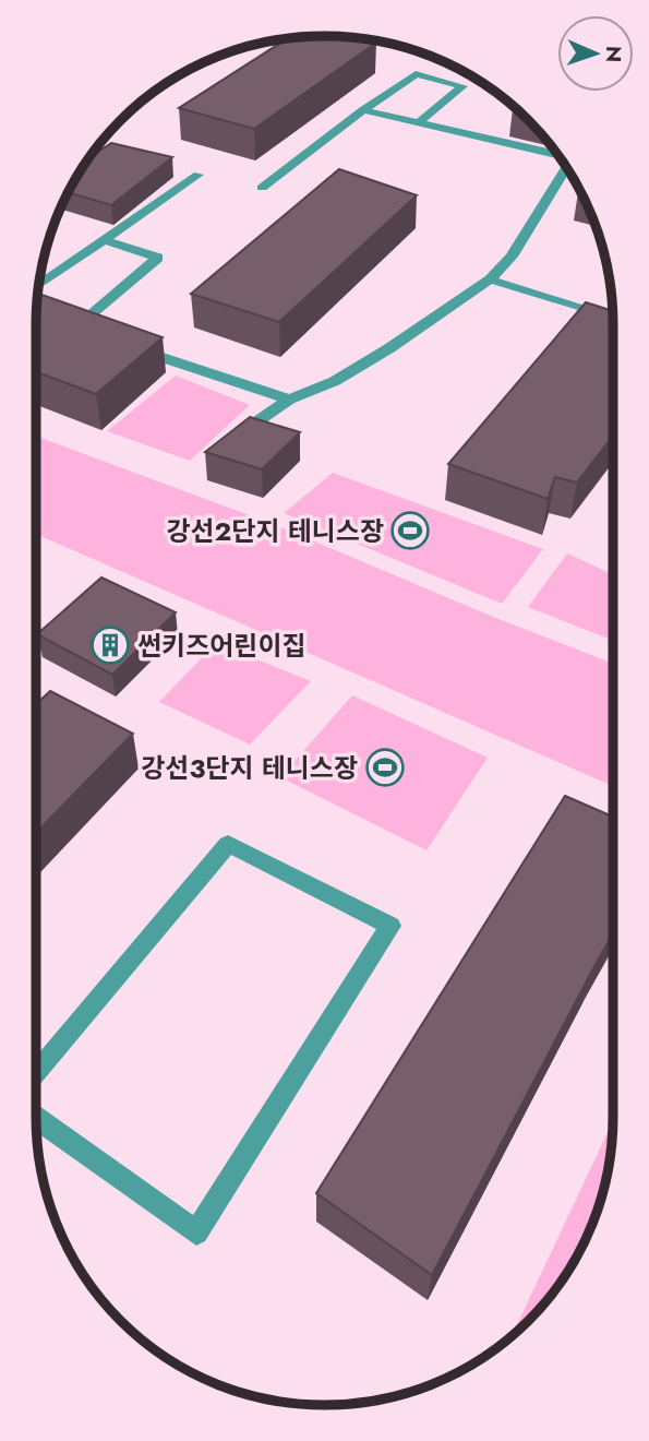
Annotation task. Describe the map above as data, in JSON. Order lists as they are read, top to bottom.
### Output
{
  "places": {
    "sports": ["강선2단지 테니스장", "강선3단지 테니스장"],
    "building": ["썬키즈어린이집"]
  },
  "north": "right"
}
